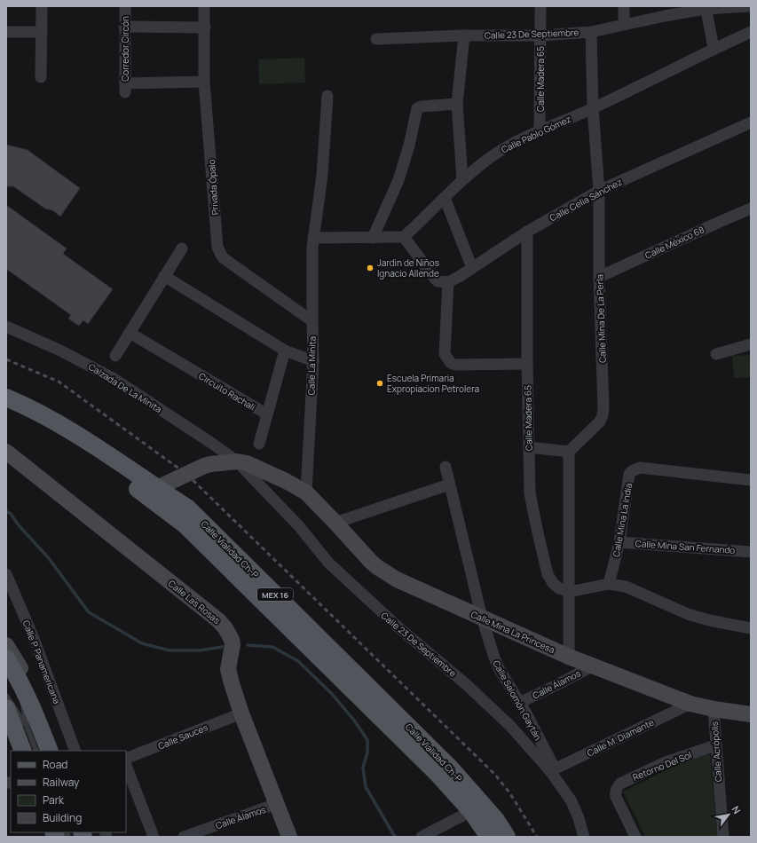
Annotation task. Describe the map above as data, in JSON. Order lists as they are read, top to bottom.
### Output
{
  "streets": {
    "main road": ["Calle Vialidad Ch-P", "MEX 16"],
    "street": [
      "Calle 23 De Septiembre",
      "Corredor Circón",
      "Calle Madera 65",
      "Calle Pablo Gómez",
      "Privada Ópalo",
      "Calle Celia Sánchez",
      "Calle México 68",
      "Calle Mina De La Perla",
      "Calle La Minita",
      "Calzada De La Minita",
      "Circuito Rachali",
      "Calle Mina La India",
      "Calle Mina San Fernando",
      "Calle Las Rosas",
      "Calle Mina La Princesa",
      "Calle P. Panamericana",
      "Calle Álamos",
      "Calle Salomón Gaytán",
      "Calle Sauces",
      "Calle M. Diamante",
      "Calle Acrópolis",
      "Retorno Del Sol"
    ]
  },
  "crossings": [
    ["Calle 23 De Septiembre", "Calle Madera 65"],
    ["Calle 23 De Septiembre", "Calle Mina De La Perla"],
    ["Calle 23 De Septiembre", "Calzada De La Minita"],
    ["Calle 23 De Septiembre", "Calle Salomón Gaytán"],
    ["Calle 23 De Septiembre", "Calle M. Diamante"],
    ["Corredor Circón", "Privada Ópalo"],
    ["Calle Madera 65", "Calle Pablo Gómez"],
    ["Calle Madera 65", "Calle Celia Sánchez"],
    ["Calle Pablo Gómez", "Calle Mina De La Perla"],
    ["Privada Ópalo", "Calle La Minita"],
    ["Calle Celia Sánchez", "Calle Mina De La Perla"],
    ["Calle México 68", "Calle Mina De La Perla"],
    ["Calle La Minita", "Calzada De La Minita"],
    ["Calle La Minita", "Calle Mina La Princesa"],
    ["Calzada De La Minita", "Calle Vialidad Ch-P"],
    ["Calzada De La Minita", "Calle Mina La Princesa"],
    ["Calle Mina La India", "Calle Mina San Fernando"],
    ["Calle Las Rosas", "Calle Álamos"],
    ["Calle Las Rosas", "Calle Sauces"],
    ["Calle Mina La Princesa", "Calle Álamos"],
    ["Calle Mina La Princesa", "Calle Salomón Gaytán"],
    ["Calle Mina La Princesa", "Calle M. Diamante"],
    ["Calle Mina La Princesa", "Calle Acrópolis"],
    ["Calle Álamos", "Calle Salomón Gaytán"],
    ["Calle Salomón Gaytán", "Calle M. Diamante"],
    ["Calle Acrópolis", "Retorno Del Sol"]
  ],
  "places": ["Jardin de Niños Ignacio Allende", "Escuela Primaria Expropiacion Petrolera"],
  "legend": [
    "Road",
    "Railway",
    "Park",
    "Building"
  ],
  "north": "top right"
}
